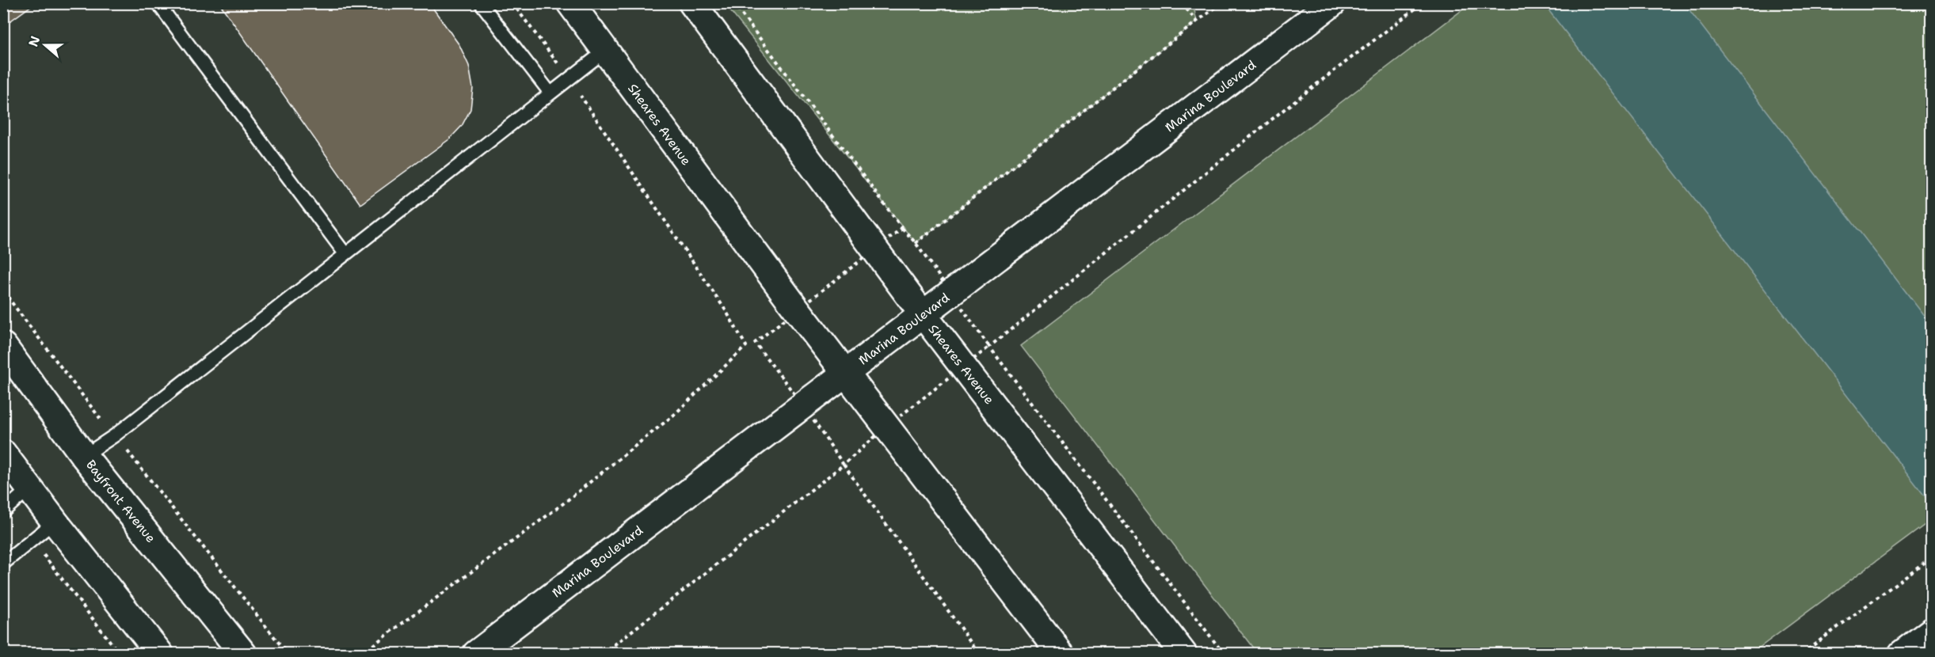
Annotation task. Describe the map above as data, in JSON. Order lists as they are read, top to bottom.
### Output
{
  "streets": {
    "main road": ["Marina Boulevard", "Sheares Avenue", "Bayfront Avenue"]
  },
  "crossings": [
    ["Marina Boulevard", "Sheares Avenue"]
  ],
  "north": "left"
}
